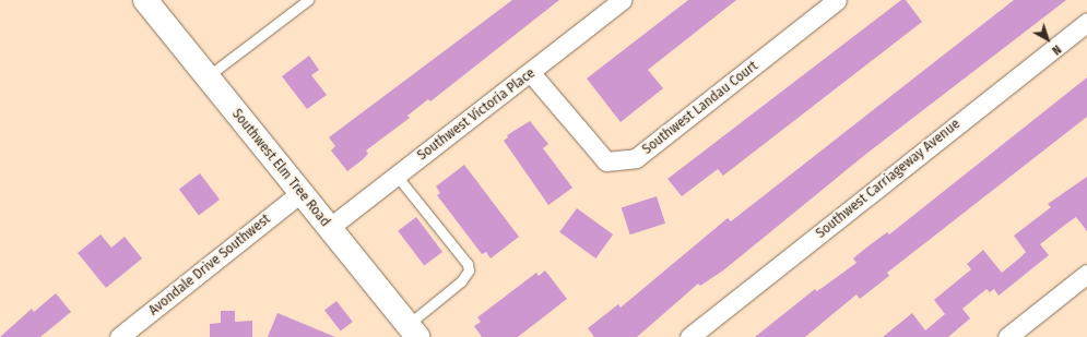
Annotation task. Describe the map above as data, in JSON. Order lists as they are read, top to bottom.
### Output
{
  "streets": {
    "street": [
      "Southwest Landau Court",
      "Southwest Victoria Place",
      "Southwest Elm Tree Road",
      "Southwest Carriageway Avenue",
      "Avondale Drive Southwest"
    ]
  },
  "crossings": [
    ["Southwest Landau Court", "Southwest Victoria Place"],
    ["Southwest Victoria Place", "Southwest Elm Tree Road"],
    ["Southwest Elm Tree Road", "Avondale Drive Southwest"]
  ],
  "north": "bottom right"
}
